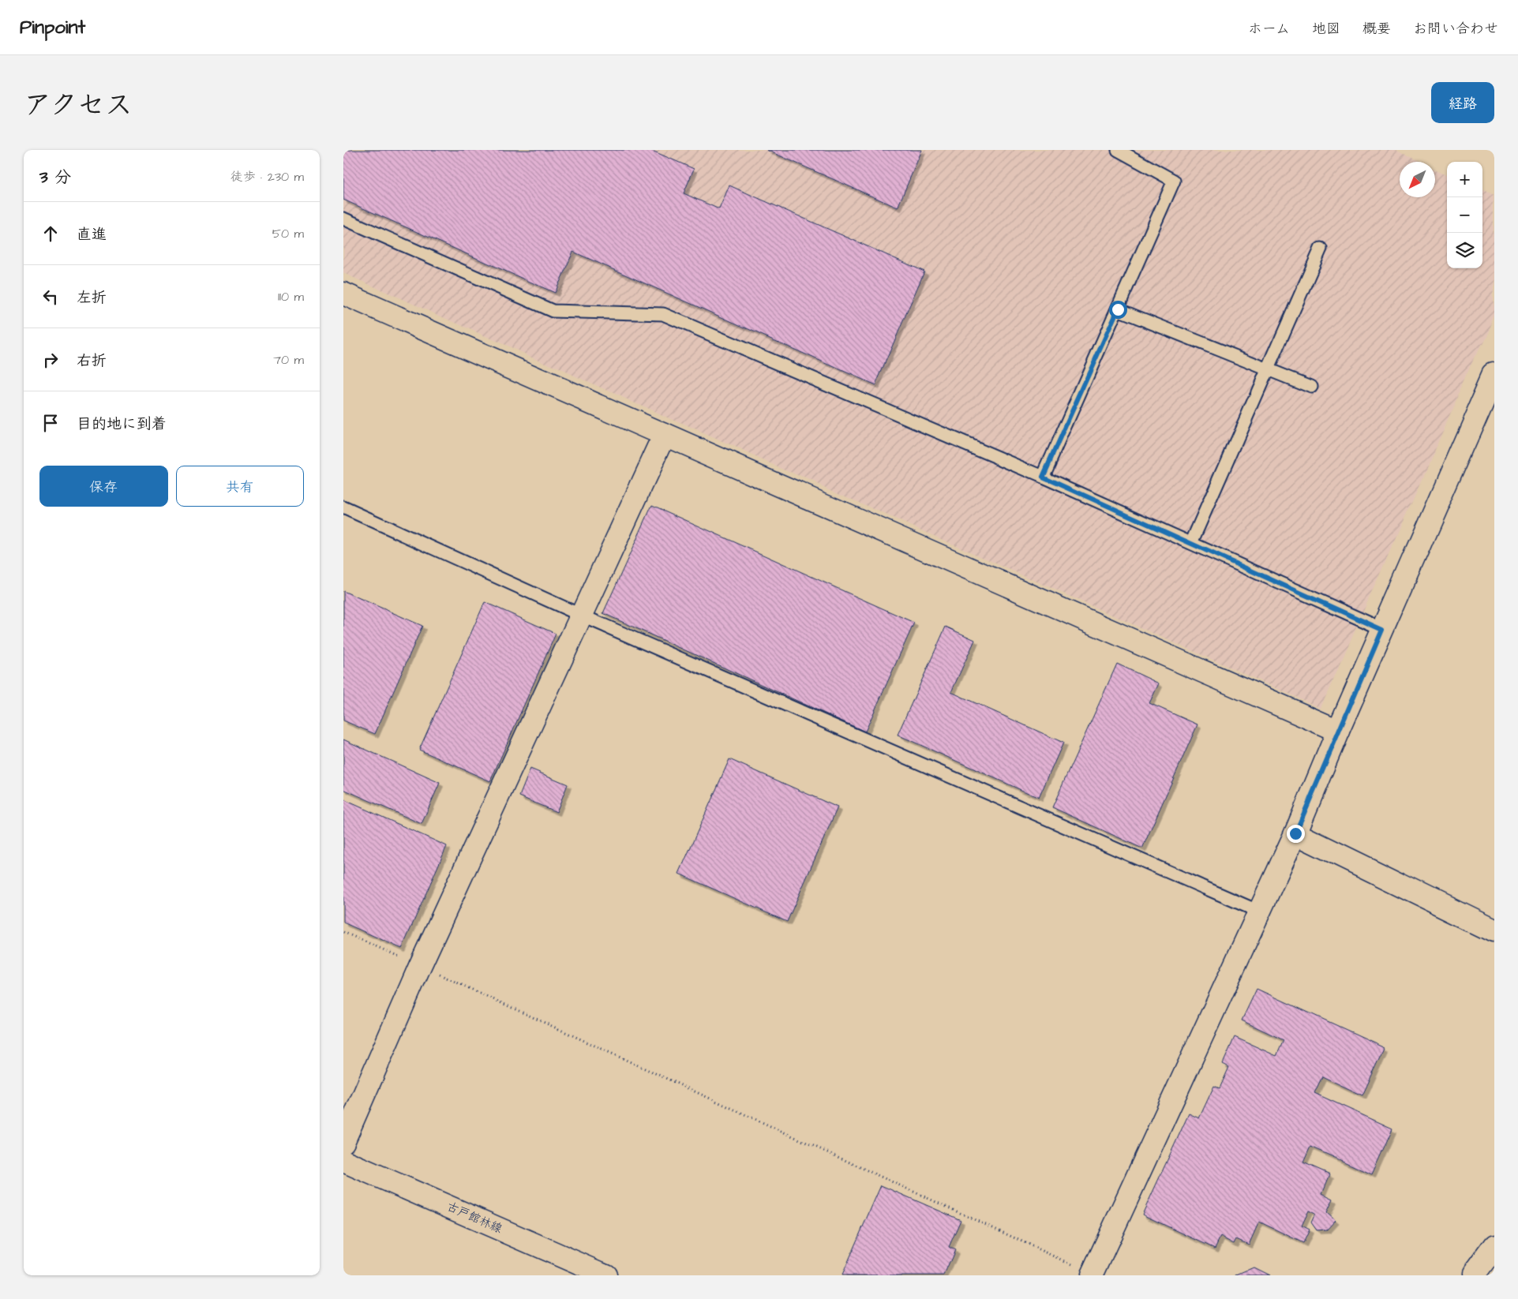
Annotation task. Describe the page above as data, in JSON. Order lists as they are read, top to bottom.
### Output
{
  "streets": {
    "street": ["古戸館林線"]
  },
  "north": "bottom left",
  "page": {
    "header": "Pinpoint",
    "nav": [
      "ホーム",
      "地図",
      "概要",
      "お問い合わせ"
    ],
    "title": "アクセス",
    "buttons": [
      "経路",
      ["保存", "共有"]
    ],
    "heading": ["3 分", "徒歩 · 230 m"],
    "map_buttons": ["+", "−"],
    "list": [
      ["直進", "50 m"],
      ["左折", "110 m"],
      ["右折", "70 m"],
      "目的地に到着"
    ]
  }
}
